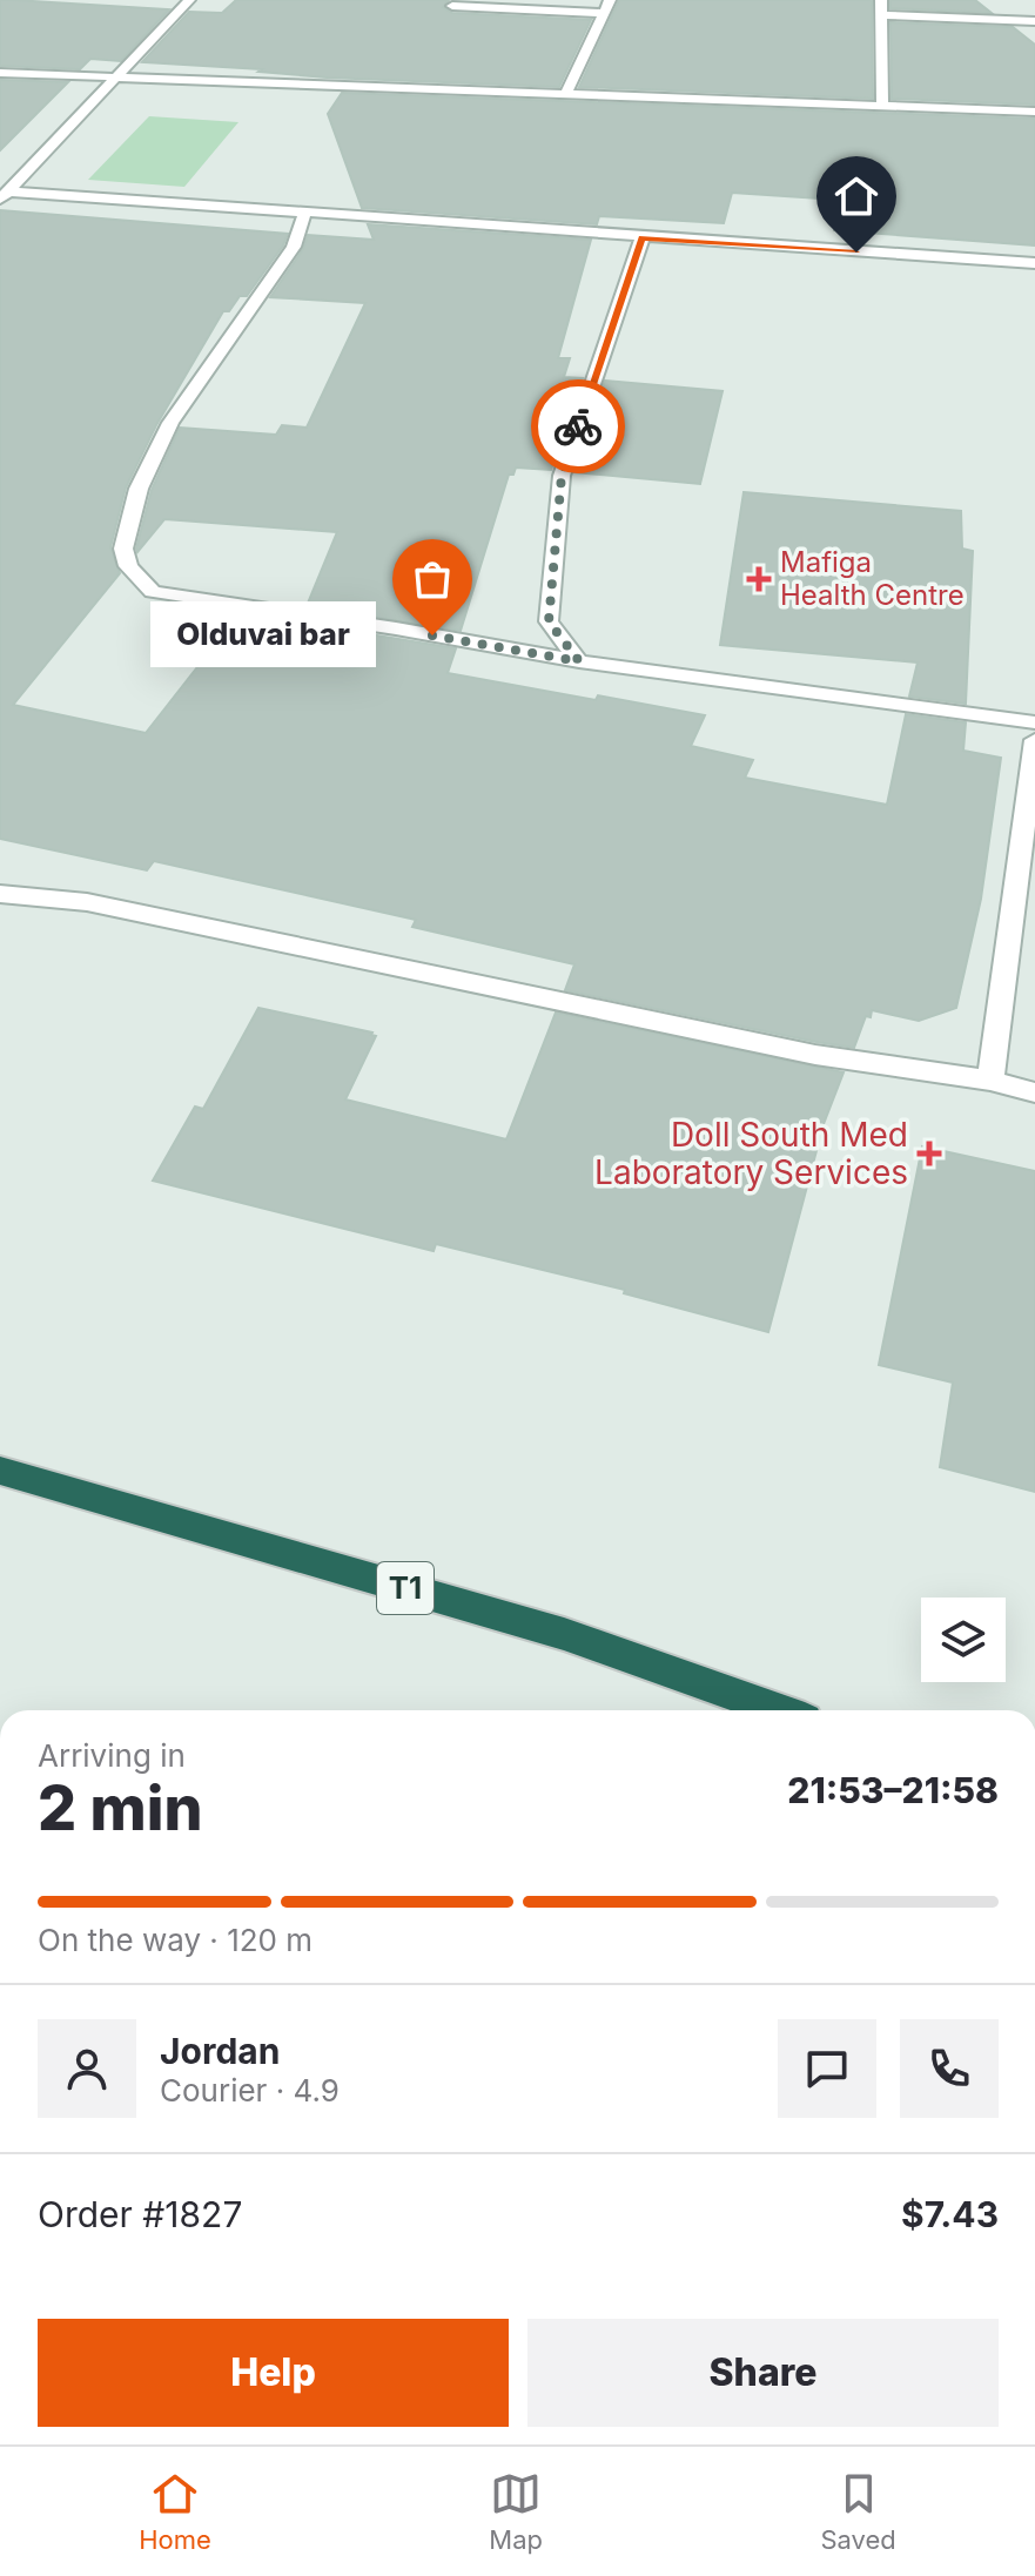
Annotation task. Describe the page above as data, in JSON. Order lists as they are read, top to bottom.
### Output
{
  "streets": {
    "highway": ["T1"]
  },
  "places": {
    "health": ["Mafiga Health Centre", "Doll South Med Laboratory Services"],
    "other": ["Olduvai bar"]
  },
  "page": {
    "bubble": "Olduvai bar",
    "heading": ["2 min", "Arriving in", "21:53–21:58"],
    "panel": [
      "Jordan",
      "Courier · 4.9",
      "Order #1827",
      "$7.43"
    ],
    "bar": "On the way · 120 m",
    "buttons": ["Help", "Share"],
    "tabs": ["Home", "Map", "Saved"]
  }
}
